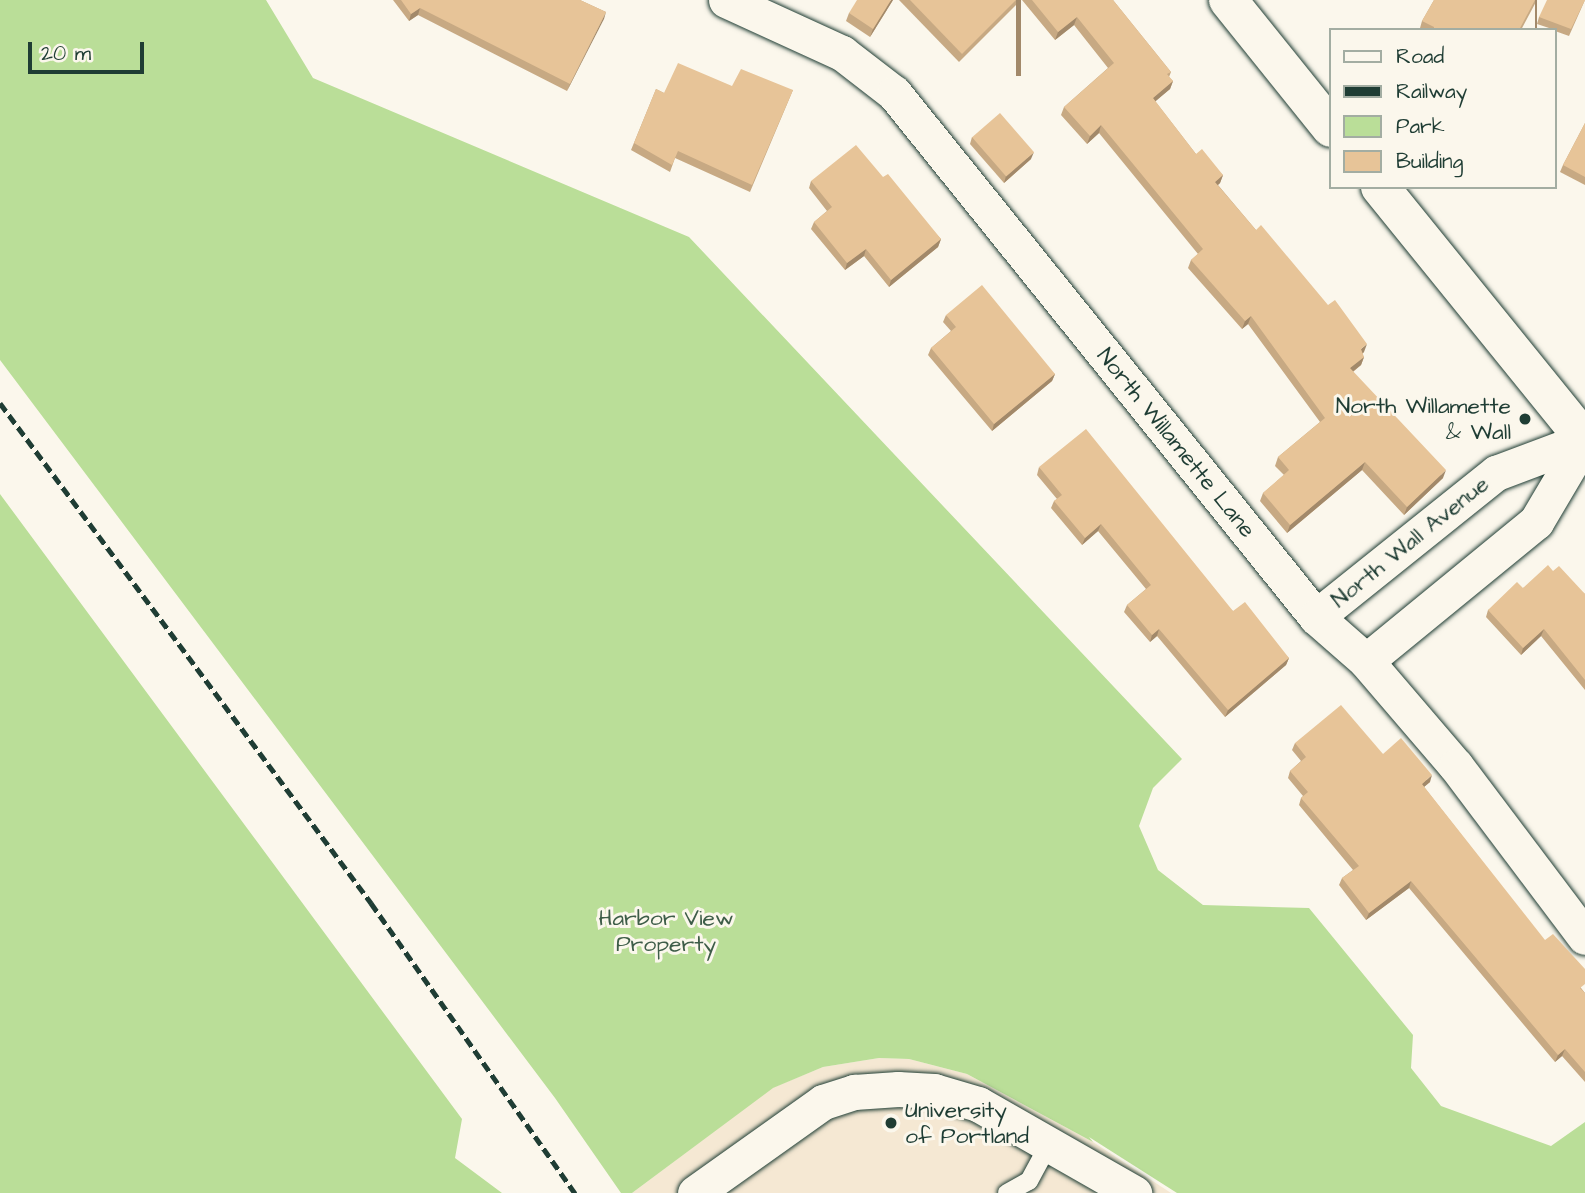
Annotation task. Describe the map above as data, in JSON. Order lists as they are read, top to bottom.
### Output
{
  "streets": {
    "street": ["North Willamette Lane", "North Wall Avenue"]
  },
  "crossings": [
    ["North Willamette Lane", "North Wall Avenue"]
  ],
  "parks": ["Harbor View Property"],
  "places": ["North Willamette & Wall", "University of Portland"],
  "legend": [
    "Road",
    "Railway",
    "Park",
    "Building"
  ],
  "scale_bar": "20 m"
}
